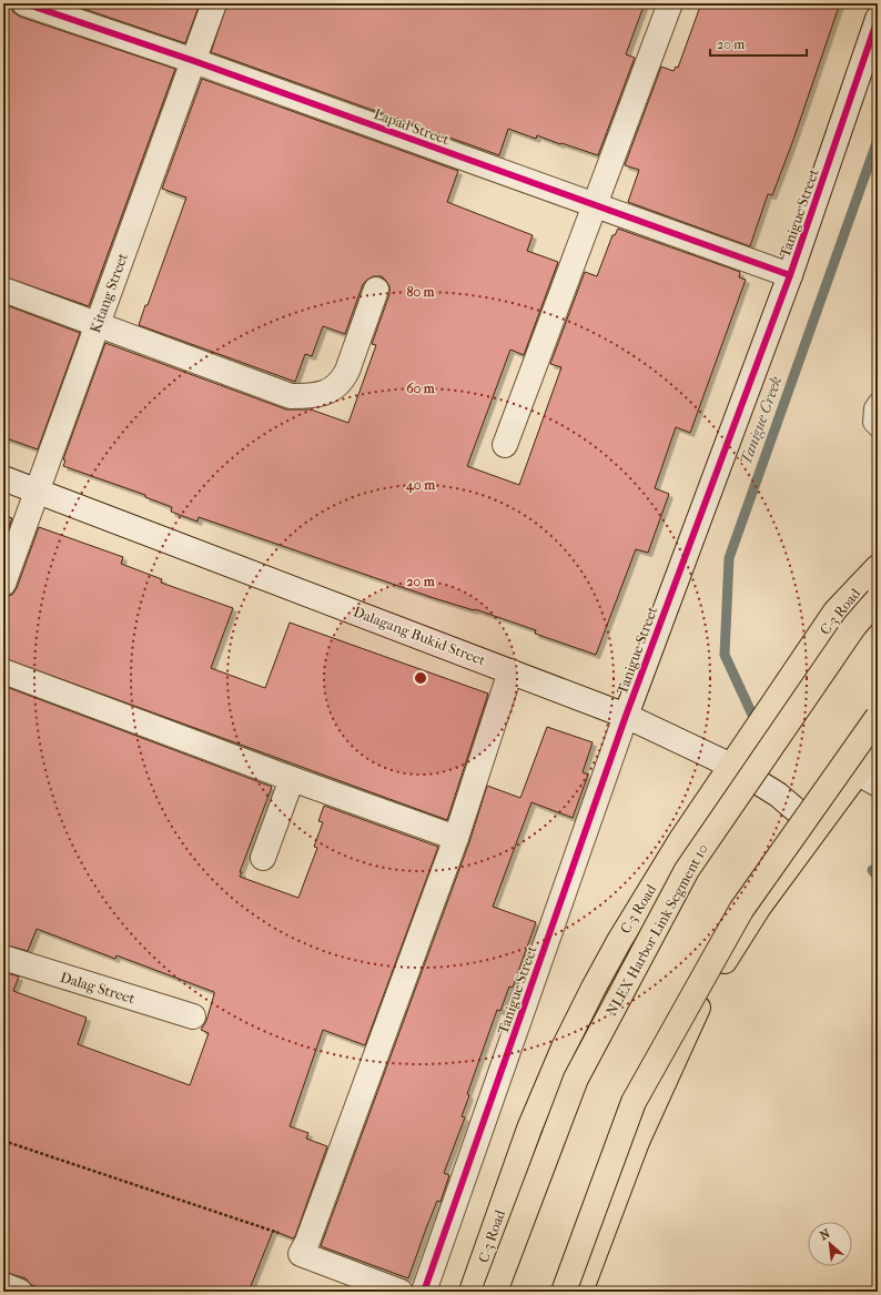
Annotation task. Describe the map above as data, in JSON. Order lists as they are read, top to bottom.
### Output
{
  "streets": {
    "main road": ["C-3 Road", "NLEX Harbor Link Segment 10"],
    "street": [
      "Lapad Street",
      "Tanigue Street",
      "Kitang Street",
      "Dalagang Bukid Street",
      "Dalag Street"
    ]
  },
  "crossings": [
    ["Lapad Street", "Tanigue Street"],
    ["Lapad Street", "Kitang Street"],
    ["Tanigue Street", "Dalagang Bukid Street"],
    ["Kitang Street", "Dalagang Bukid Street"],
    ["C-3 Road", "Dalagang Bukid Street"]
  ],
  "water": ["Tanigue Creek"],
  "scale_bar": "20 m",
  "north": "top left",
  "rings": [
    "80 m",
    "60 m",
    "40 m",
    "20 m"
  ]
}
